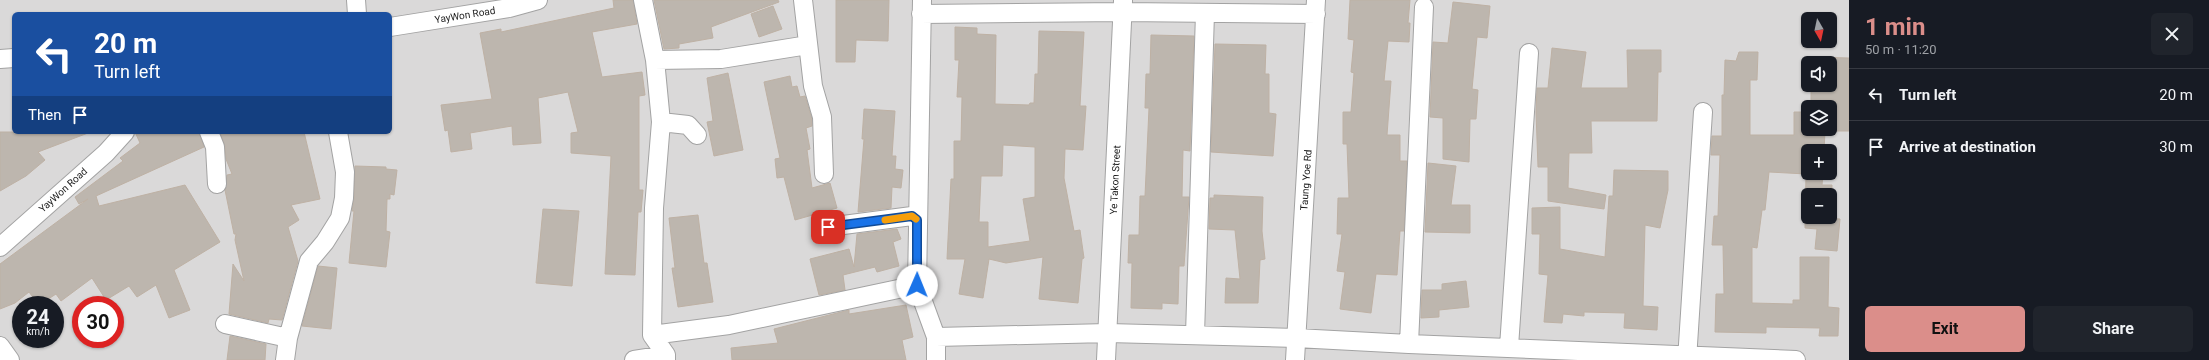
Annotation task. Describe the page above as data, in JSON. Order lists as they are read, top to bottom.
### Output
{
  "streets": {
    "street": ["YayWon Road", "Ye Takon Street", "Taung Yoe Rd"]
  },
  "north": "bottom",
  "page": {
    "heading": ["1 min", "50 m · 11:20"],
    "map_buttons": ["+", "−"],
    "turn": ["20 m", "Turn left"],
    "list": [
      {
        "name": "Turn left",
        "value": "20 m"
      },
      {
        "name": "Arrive at destination",
        "value": "30 m"
      }
    ],
    "then": "Then",
    "speed": "24 km/h",
    "limit": "30",
    "buttons": ["Exit", "Share"]
  }
}
